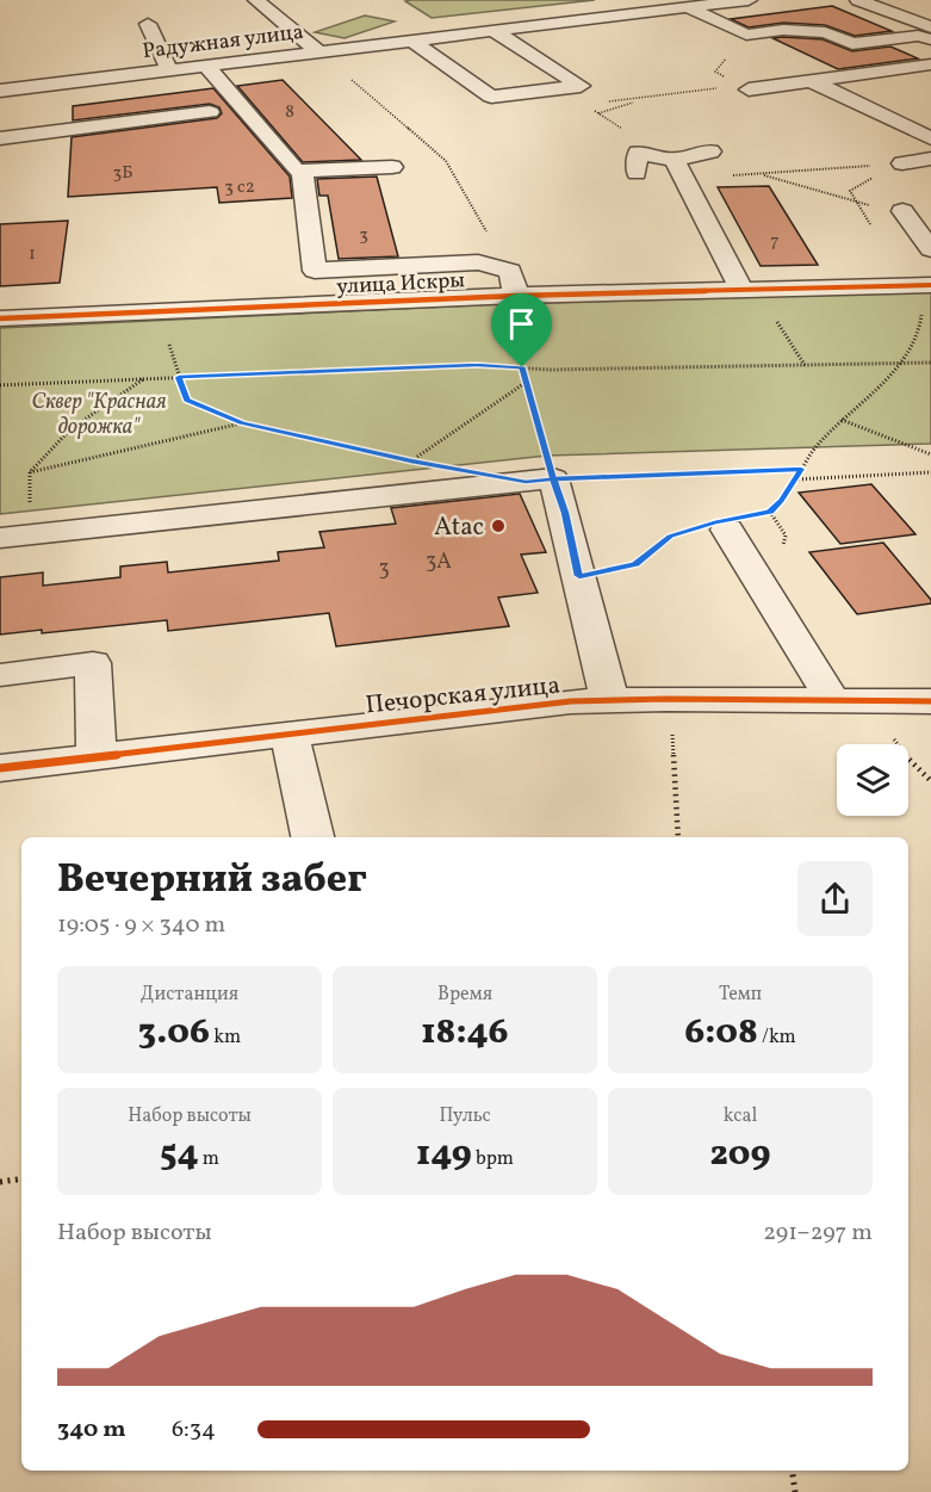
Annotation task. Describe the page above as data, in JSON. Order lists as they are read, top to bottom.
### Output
{
  "streets": {
    "street": ["Радужная улица", "улица Искры", "Печорская улица"]
  },
  "parks": ["Сквер \"Красная дорожка\""],
  "places": ["Atac"],
  "house_numbers": [
    "8",
    "3Б",
    "3 с2",
    "3",
    "7",
    "1",
    "3А",
    "3"
  ],
  "page": {
    "heading": ["Вечерний забег", "19:05 · 9 × 340 m"],
    "stats": [
      ["Дистанция", "3.06 km"],
      ["Время", "18:46"],
      ["Темп", "6:08 /km"],
      ["Набор высоты", "54 m"],
      ["Пульс", "149 bpm"],
      ["kcal", "209"]
    ],
    "chart": ["Набор высоты", "291–297 m"],
    "list": [
      {
        "name": "340 m",
        "note": "6:34"
      }
    ]
  }
}
